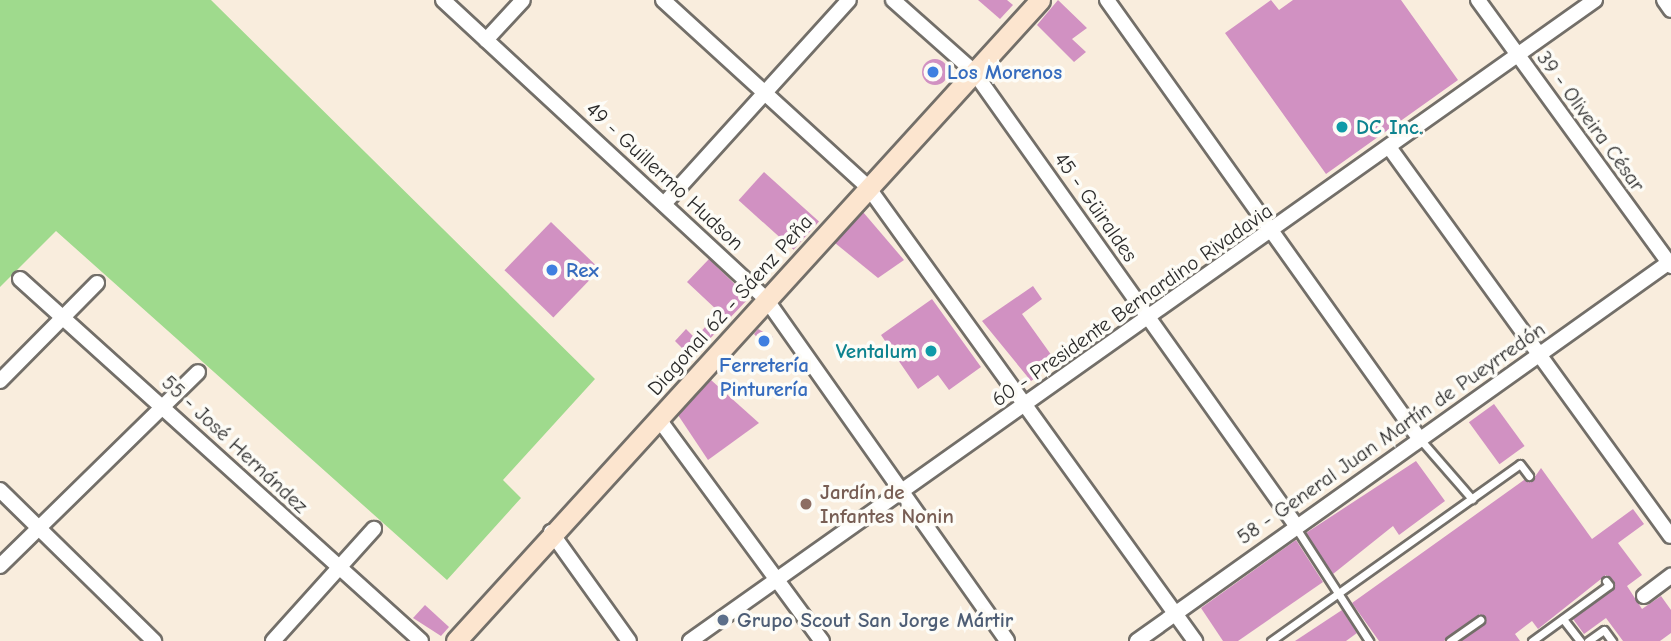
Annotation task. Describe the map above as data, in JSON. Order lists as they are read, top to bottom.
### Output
{
  "streets": {
    "street": [
      "39 - Oliveira César",
      "49 - Guillermo Hudson",
      "45 - Güiraldes",
      "Diagonal 62 - Sáenz Peña",
      "60 - Presidente Bernardino Rivadavia",
      "58 - General Juan Martín de Pueyrredón",
      "55 - José Hernández"
    ]
  },
  "crossings": [
    ["39 - Oliveira César", "60 - Presidente Bernardino Rivadavia"],
    ["39 - Oliveira César", "58 - General Juan Martín de Pueyrredón"],
    ["49 - Guillermo Hudson", "Diagonal 62 - Sáenz Peña"],
    ["49 - Guillermo Hudson", "60 - Presidente Bernardino Rivadavia"],
    ["45 - Güiraldes", "Diagonal 62 - Sáenz Peña"],
    ["45 - Güiraldes", "60 - Presidente Bernardino Rivadavia"],
    ["45 - Güiraldes", "58 - General Juan Martín de Pueyrredón"]
  ],
  "places": [
    "Los Morenos",
    "DC Inc.",
    "Rex",
    "Ferretería Pinturería",
    "Ventalum",
    "Jardín de Infantes Nonin",
    "Grupo Scout San Jorge Mártir"
  ]
}
